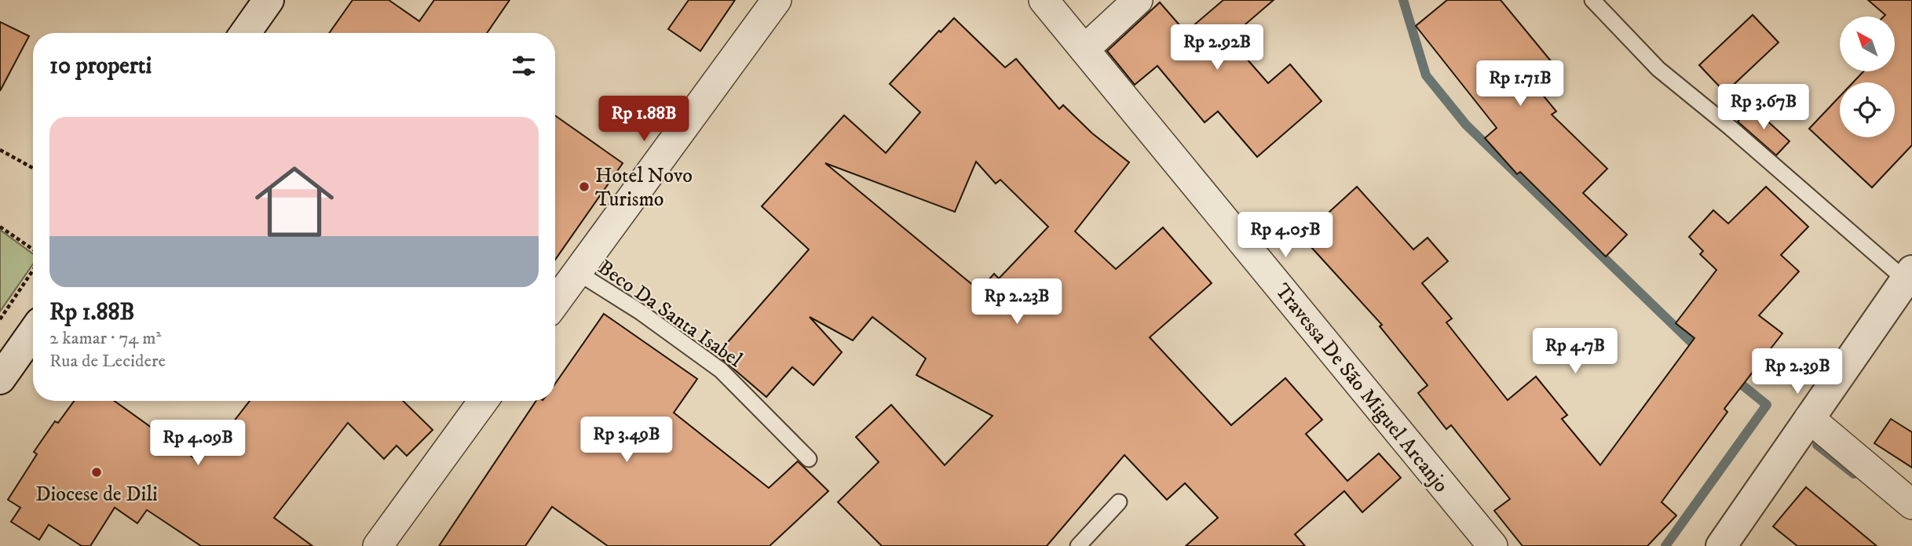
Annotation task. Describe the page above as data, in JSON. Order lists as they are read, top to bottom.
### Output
{
  "streets": {
    "street": ["Travessa De São Miguel Arcanjo"],
    "lane": ["Beco Da Santa Isabel"]
  },
  "places": ["Hotel Novo Turismo", "Diocese de Dili"],
  "north": "top left",
  "page": {
    "price": [
      "Rp 2.92B",
      "Rp 1.71B",
      "Rp 3.67B",
      "Rp 1.88B",
      "Rp 4.05B",
      "Rp 2.23B",
      "Rp 4.7B",
      "Rp 2.39B",
      "Rp 3.49B",
      "Rp 4.09B"
    ],
    "heading": "10 properti",
    "list": [
      {
        "name": "Rp 1.88B",
        "note": "2 kamar · 74 m² · Rua de Lecidere"
      }
    ]
  }
}
